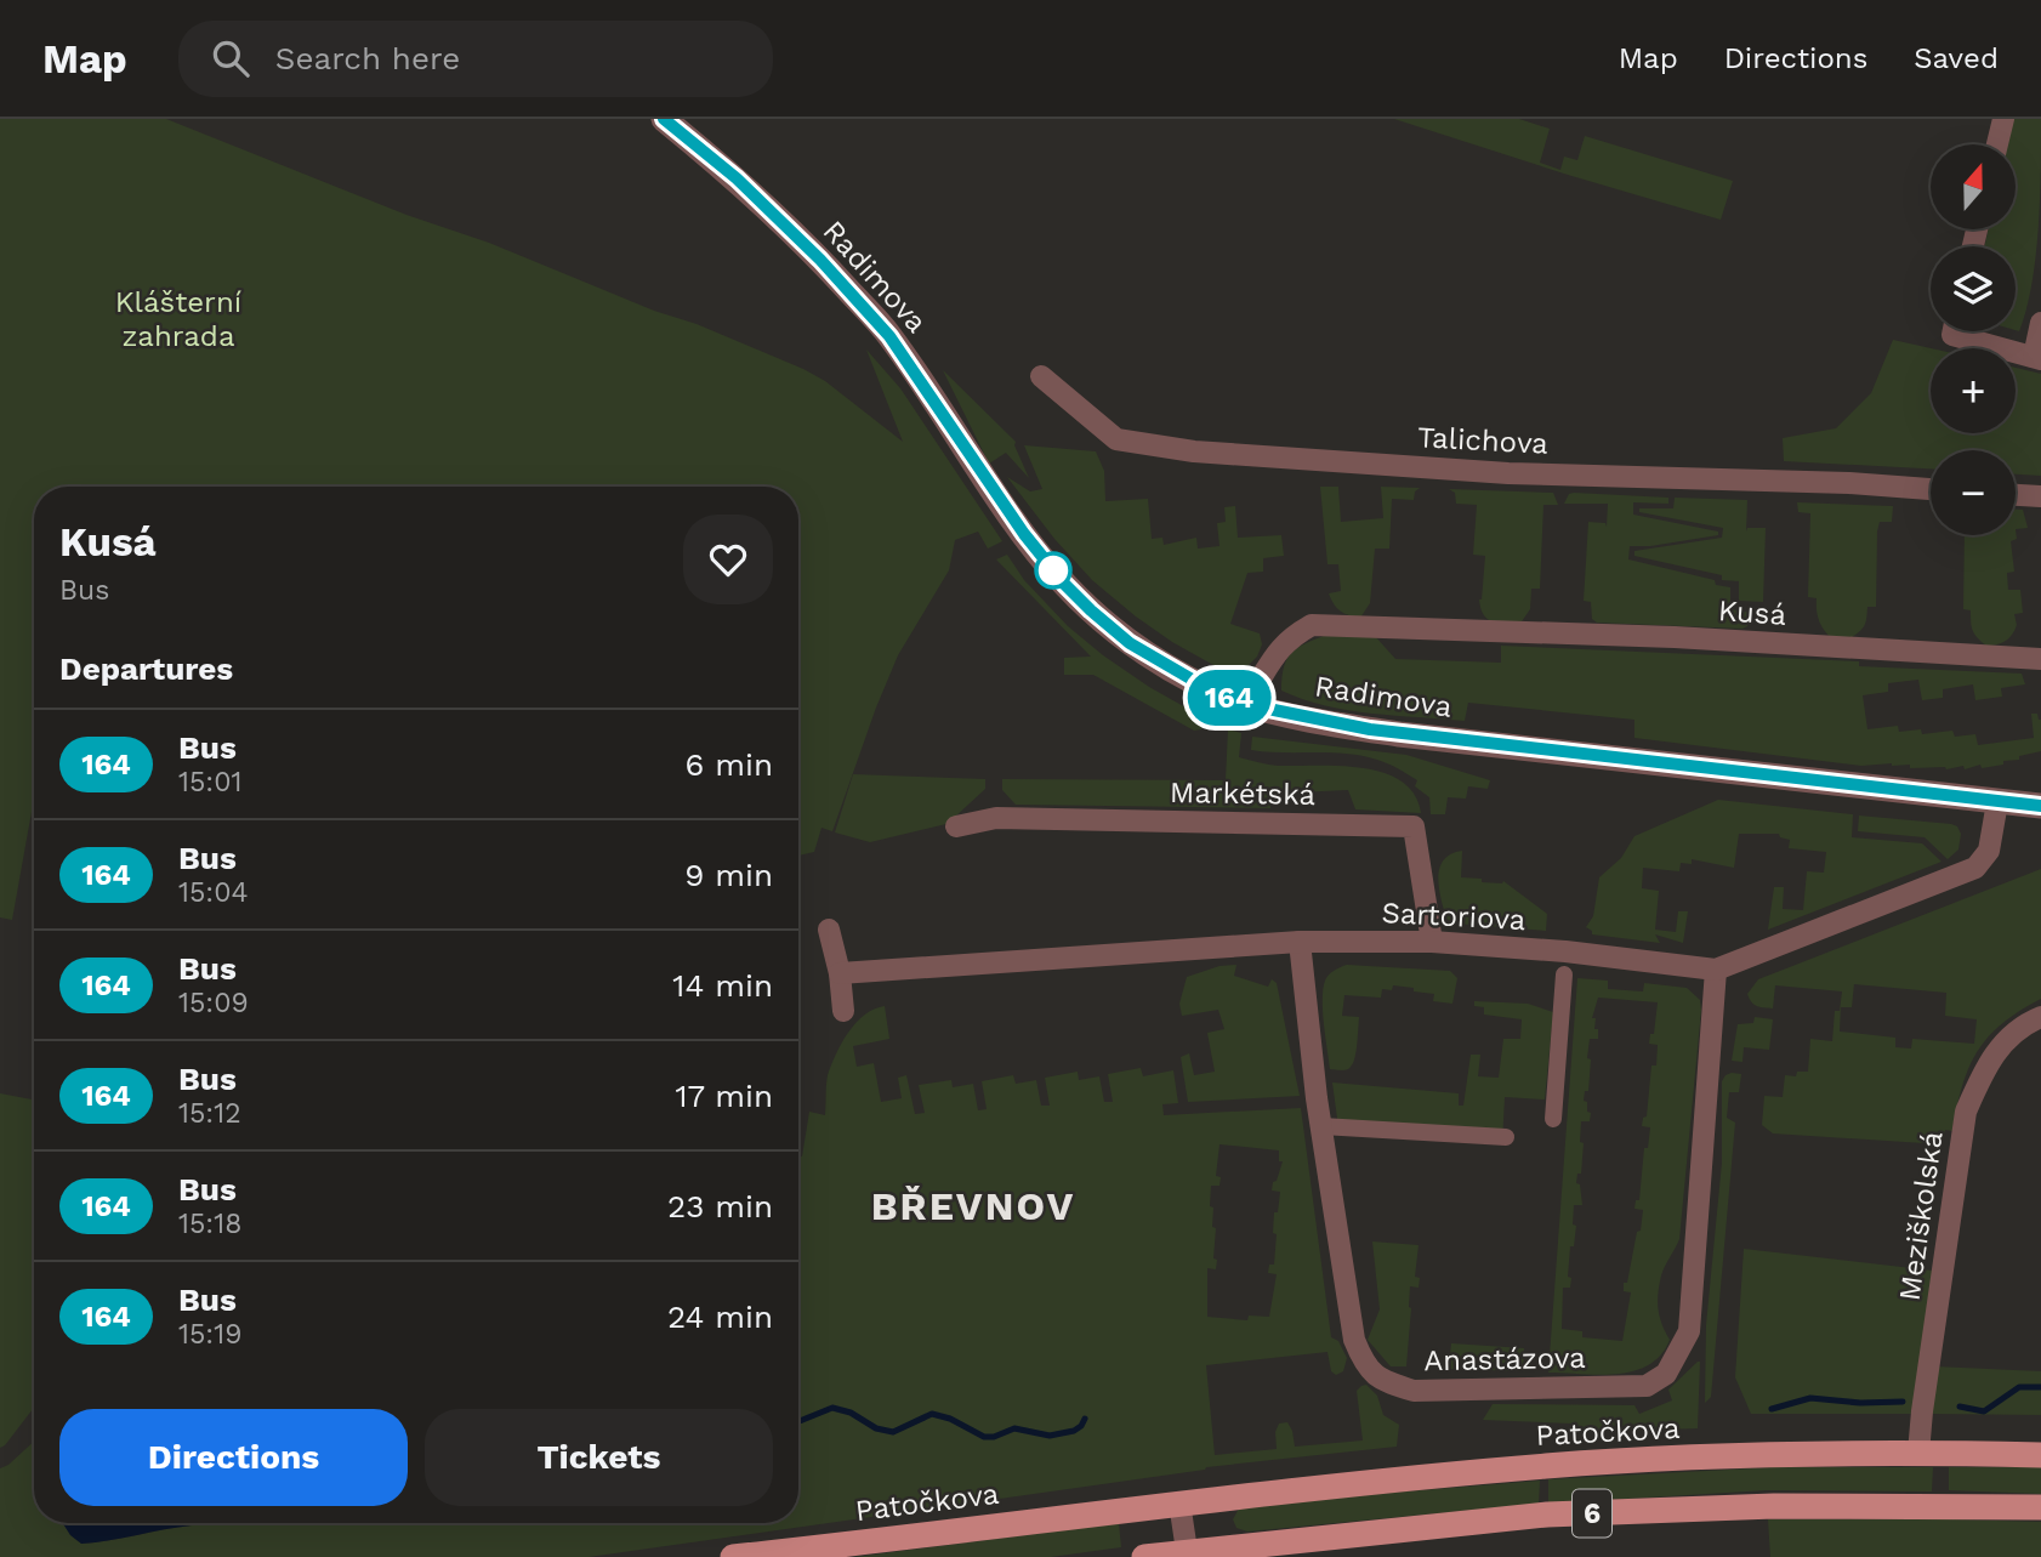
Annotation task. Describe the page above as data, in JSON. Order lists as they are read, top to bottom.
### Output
{
  "streets": {
    "main road": ["Patočkova", "6"],
    "street": [
      "Radimova",
      "Talichova",
      "Kusá",
      "Markétská",
      "Sartoriova",
      "Meziškolská",
      "Anastázova"
    ]
  },
  "crossings": [
    ["Radimova", "Kusá"],
    ["Radimova", "Sartoriova"],
    ["Markétská", "Sartoriova"],
    ["Sartoriova", "Anastázova"],
    ["Meziškolská", "Patočkova"]
  ],
  "districts": ["BŘEVNOV"],
  "parks": ["Klášterní zahrada"],
  "lines": ["bus line 164"],
  "north": "top",
  "page": {
    "header": "Map",
    "search": "Search here",
    "nav": ["Map", "Directions", "Saved"],
    "on_map": "164",
    "map_buttons": ["+", "−"],
    "heading": [
      ["Kusá", "Bus"],
      "Departures"
    ],
    "list": [
      {
        "mark": "164",
        "name": "Bus",
        "note": "15:01",
        "value": "6 min"
      },
      {
        "mark": "164",
        "name": "Bus",
        "note": "15:04",
        "value": "9 min"
      },
      {
        "mark": "164",
        "name": "Bus",
        "note": "15:09",
        "value": "14 min"
      },
      {
        "mark": "164",
        "name": "Bus",
        "note": "15:12",
        "value": "17 min"
      },
      {
        "mark": "164",
        "name": "Bus",
        "note": "15:18",
        "value": "23 min"
      },
      {
        "mark": "164",
        "name": "Bus",
        "note": "15:19",
        "value": "24 min"
      }
    ],
    "buttons": ["Directions", "Tickets"]
  }
}
